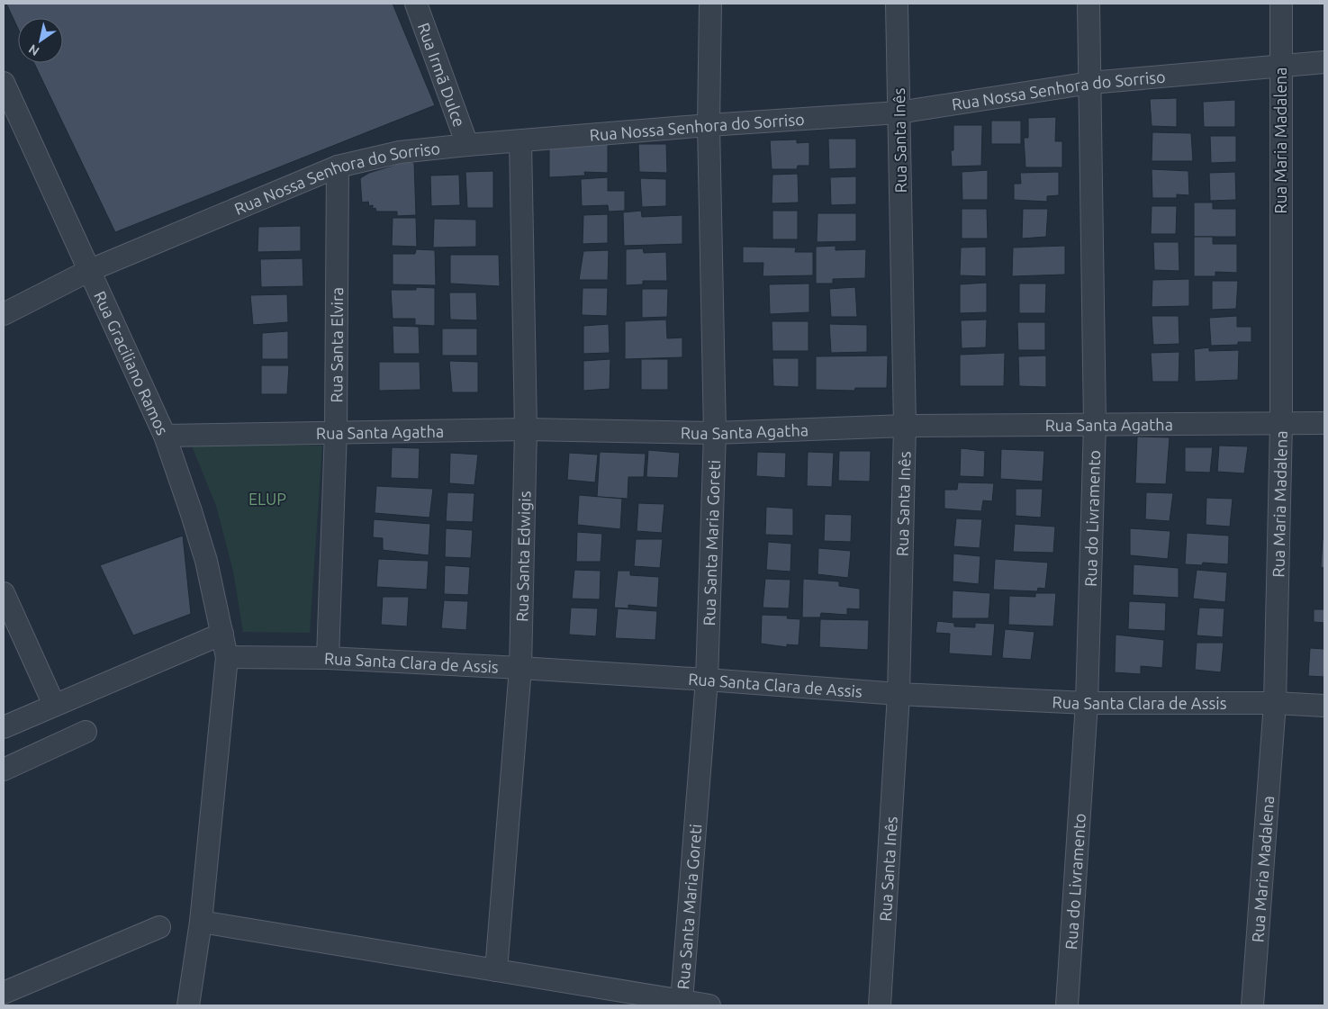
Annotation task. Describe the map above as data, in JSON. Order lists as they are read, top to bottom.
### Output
{
  "streets": {
    "street": [
      "Rua Irmã Dulce",
      "Rua Nossa Senhora do Sorriso",
      "Rua Santa Inês",
      "Rua Maria Madalena",
      "Rua Santa Elvira",
      "Rua Graciliano Ramos",
      "Rua Santa Agatha",
      "Rua do Livramento",
      "Rua Santa Maria Goreti",
      "Rua Santa Edwigis",
      "Rua Santa Clara de Assis"
    ]
  },
  "crossings": [
    ["Rua Irmã Dulce", "Rua Nossa Senhora do Sorriso"],
    ["Rua Nossa Senhora do Sorriso", "Rua Santa Inês"],
    ["Rua Nossa Senhora do Sorriso", "Rua Maria Madalena"],
    ["Rua Nossa Senhora do Sorriso", "Rua Santa Elvira"],
    ["Rua Nossa Senhora do Sorriso", "Rua Graciliano Ramos"],
    ["Rua Nossa Senhora do Sorriso", "Rua do Livramento"],
    ["Rua Nossa Senhora do Sorriso", "Rua Santa Maria Goreti"],
    ["Rua Nossa Senhora do Sorriso", "Rua Santa Edwigis"],
    ["Rua Santa Inês", "Rua Santa Agatha"],
    ["Rua Santa Inês", "Rua Santa Clara de Assis"],
    ["Rua Maria Madalena", "Rua Santa Agatha"],
    ["Rua Maria Madalena", "Rua Santa Clara de Assis"],
    ["Rua Santa Elvira", "Rua Santa Agatha"],
    ["Rua Santa Elvira", "Rua Santa Clara de Assis"],
    ["Rua Graciliano Ramos", "Rua Santa Agatha"],
    ["Rua Graciliano Ramos", "Rua Santa Clara de Assis"],
    ["Rua Santa Agatha", "Rua do Livramento"],
    ["Rua Santa Agatha", "Rua Santa Maria Goreti"],
    ["Rua Santa Agatha", "Rua Santa Edwigis"],
    ["Rua do Livramento", "Rua Santa Clara de Assis"],
    ["Rua Santa Maria Goreti", "Rua Santa Clara de Assis"],
    ["Rua Santa Edwigis", "Rua Santa Clara de Assis"]
  ],
  "parks": ["ELUP"],
  "north": "bottom left"
}
